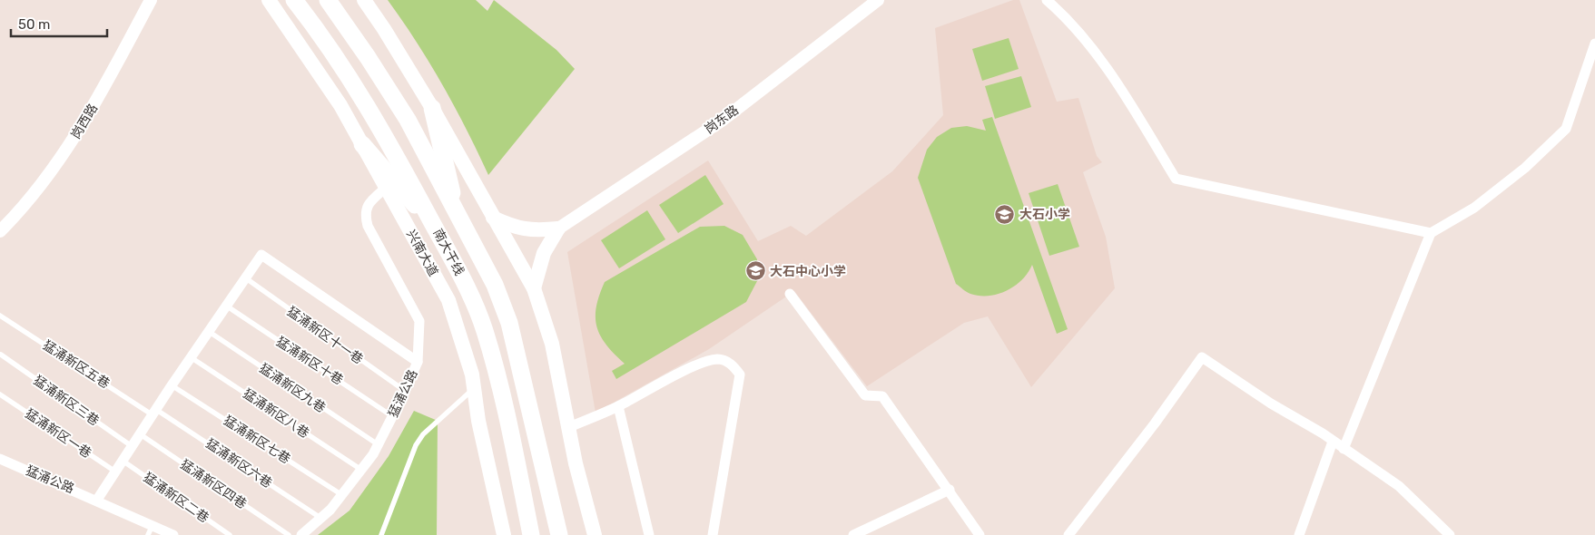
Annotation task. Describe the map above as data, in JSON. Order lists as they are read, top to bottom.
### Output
{
  "streets": {
    "highway": ["南大干线"],
    "main road": ["兴南大道"],
    "street": ["岗东路", "岗西路", "猛涌公路"],
    "lane": [
      "猛涌新区十一巷",
      "猛涌新区十巷",
      "猛涌新区五巷",
      "猛涌新区九巷",
      "猛涌新区三巷",
      "猛涌新区八巷",
      "猛涌新区一巷",
      "猛涌新区七巷",
      "猛涌新区六巷",
      "猛涌新区四巷",
      "猛涌新区二巷"
    ]
  },
  "crossings": [
    ["兴南大道", "猛涌公路"],
    ["猛涌新区十一巷", "猛涌公路"],
    ["猛涌新区十巷", "猛涌公路"],
    ["猛涌新区五巷", "猛涌新区六巷"],
    ["猛涌新区九巷", "猛涌公路"],
    ["猛涌公路", "猛涌新区八巷"],
    ["猛涌公路", "猛涌新区七巷"],
    ["猛涌公路", "猛涌新区六巷"]
  ],
  "places": {
    "school or university": ["大石小学", "大石中心小学"]
  },
  "scale_bar": "50 m"
}
